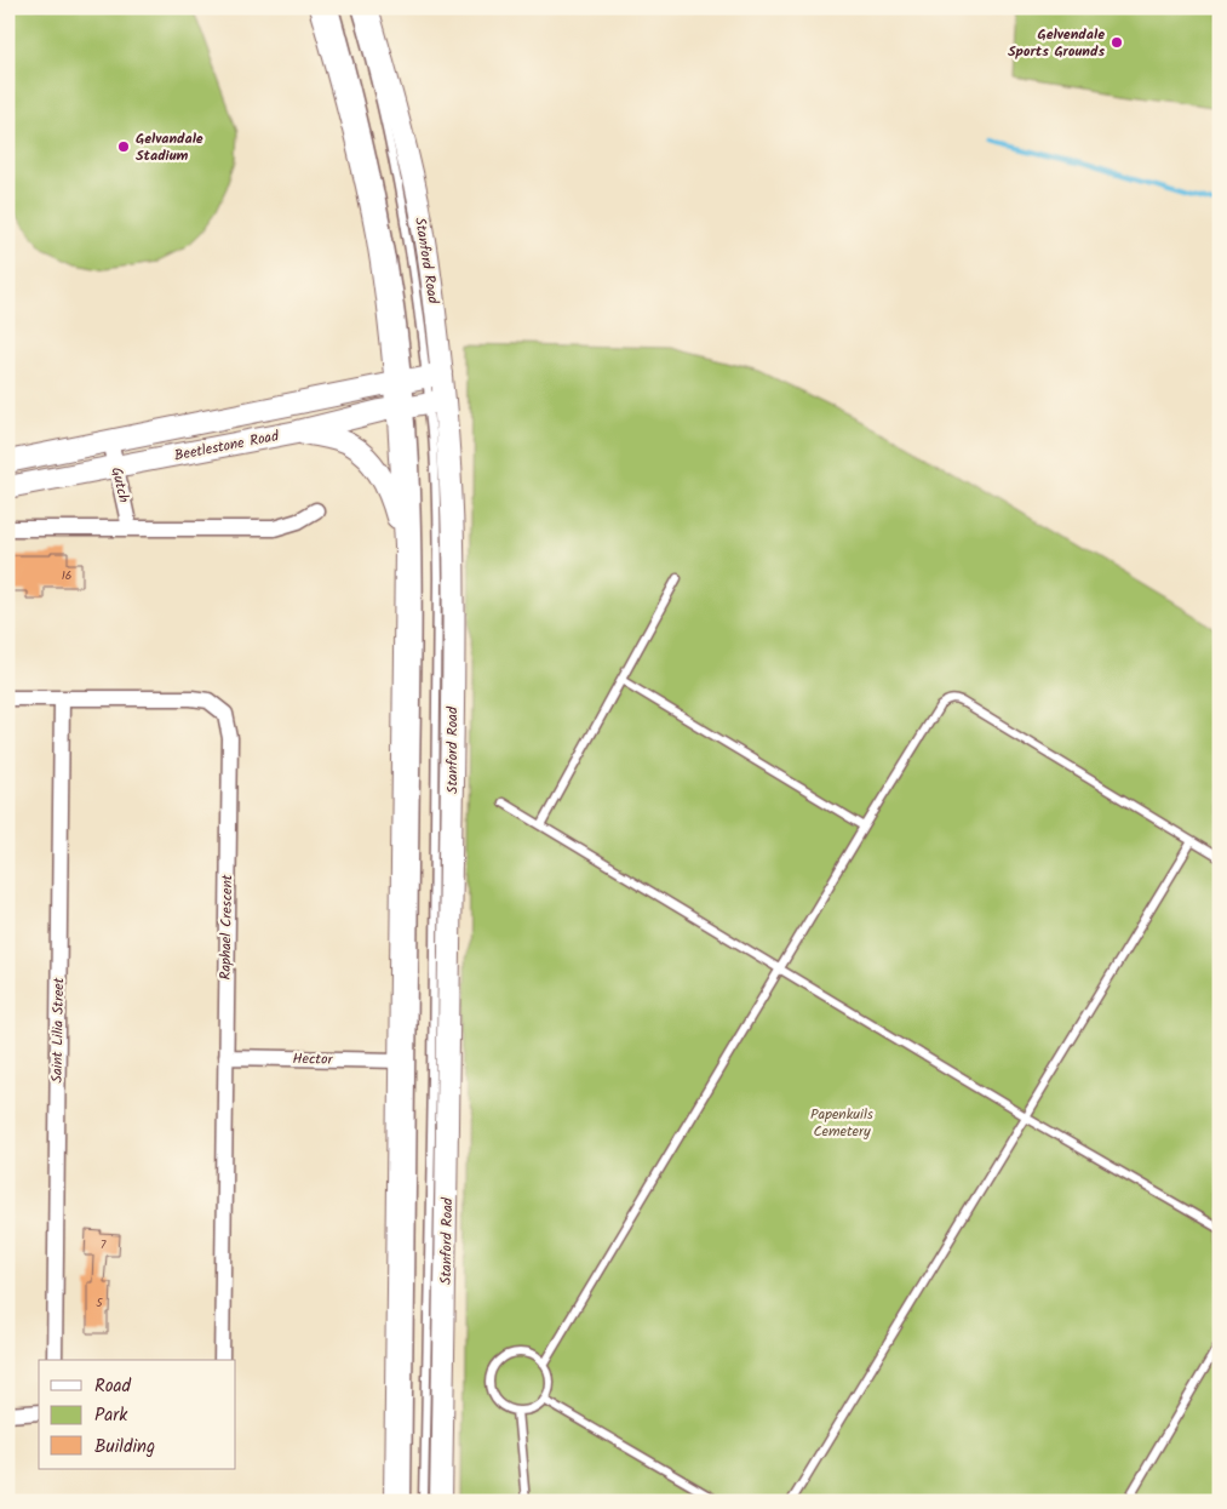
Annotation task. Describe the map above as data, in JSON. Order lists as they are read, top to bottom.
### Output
{
  "streets": {
    "main road": ["Stanford Road", "Beetlestone Road"],
    "street": [
      "Gutch",
      "Raphael Crescent",
      "Saint Lilia Street",
      "Hector"
    ]
  },
  "crossings": [
    ["Stanford Road", "Beetlestone Road"],
    ["Stanford Road", "Hector"],
    ["Beetlestone Road", "Gutch"],
    ["Raphael Crescent", "Saint Lilia Street"],
    ["Raphael Crescent", "Hector"]
  ],
  "parks": ["Papenkuils Cemetery"],
  "places": ["Gelvendale Sports Grounds", "Gelvandale Stadium"],
  "house_numbers": ["16", "7", "5"],
  "legend": ["Road", "Park", "Building"]
}
